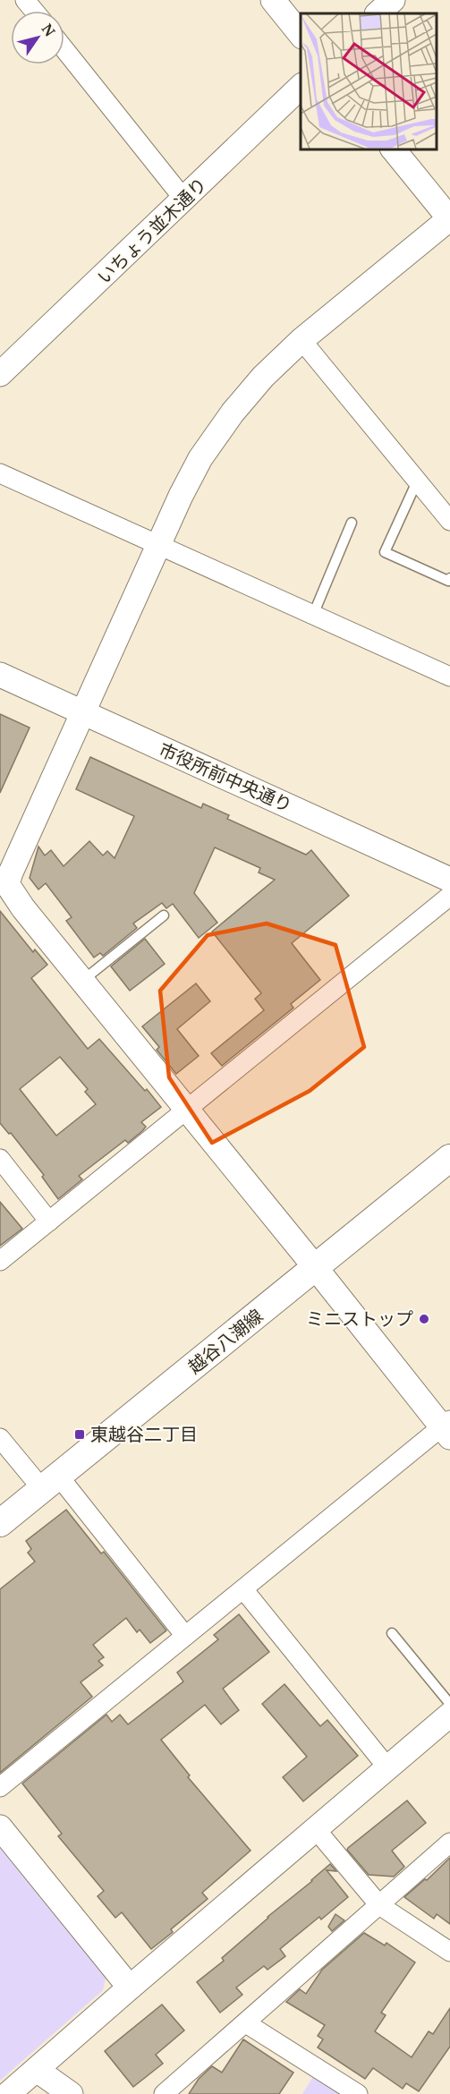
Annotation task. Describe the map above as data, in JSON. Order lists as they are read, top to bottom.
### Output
{
  "streets": {
    "main road": ["越谷八潮線"],
    "street": ["いちょう並木通り", "市役所前中央通り"]
  },
  "places": {
    "other": ["ミニストップ"],
    "transit": ["東越谷二丁目"]
  },
  "north": "top right"
}
